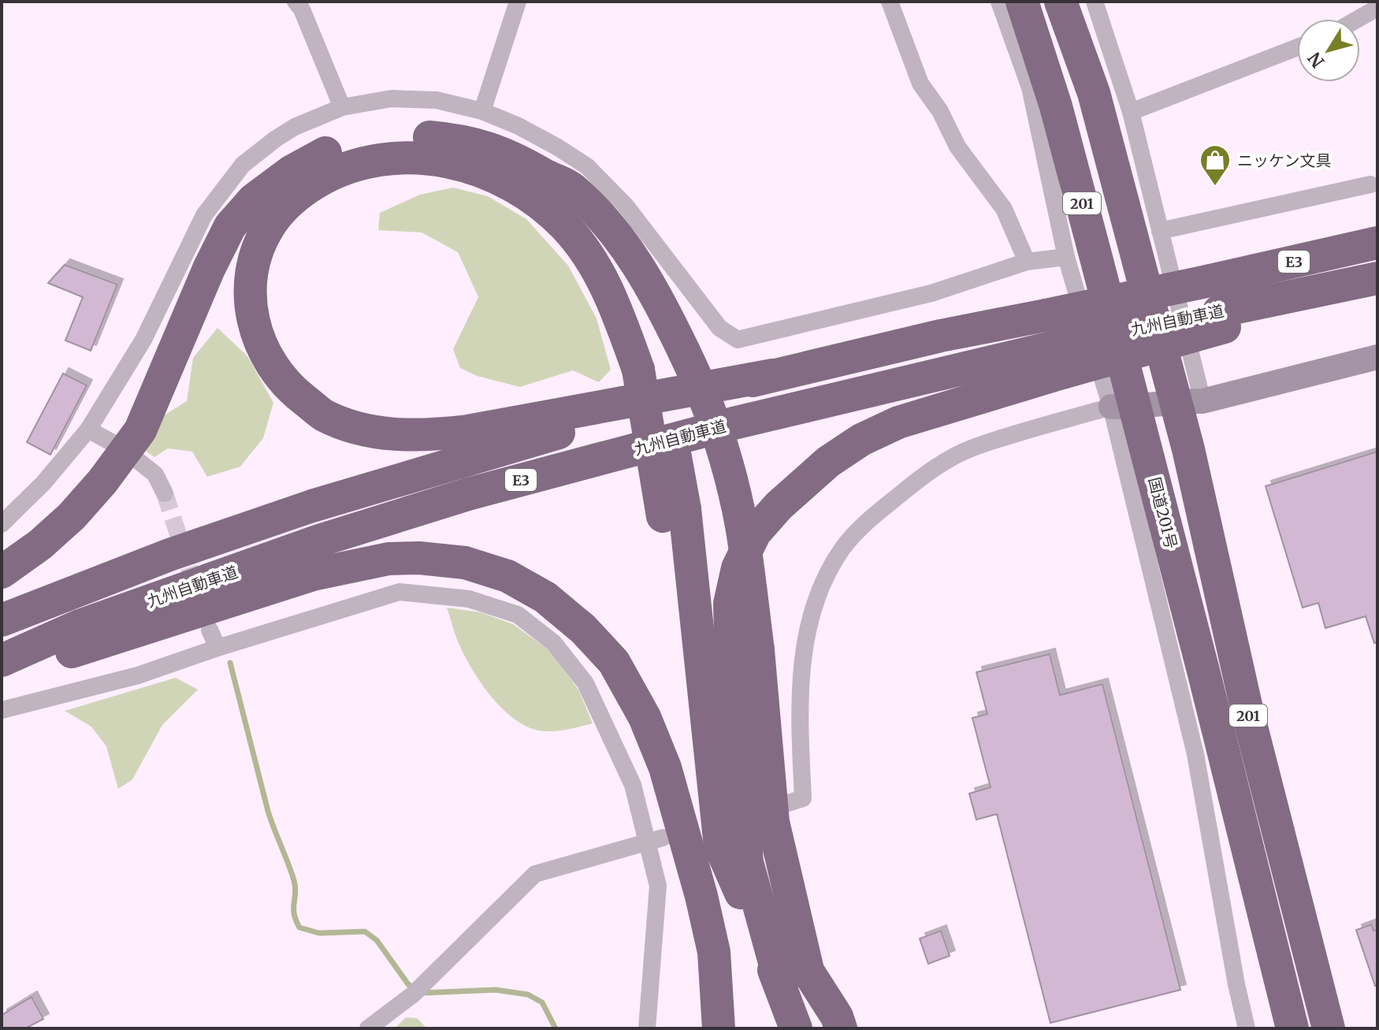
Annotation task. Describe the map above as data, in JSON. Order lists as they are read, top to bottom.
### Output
{
  "streets": {
    "highway": [
      "201",
      "E3",
      "九州自動車道",
      "国道201号"
    ]
  },
  "places": {
    "shop": ["ニッケン文具"]
  },
  "north": "bottom left"
}
